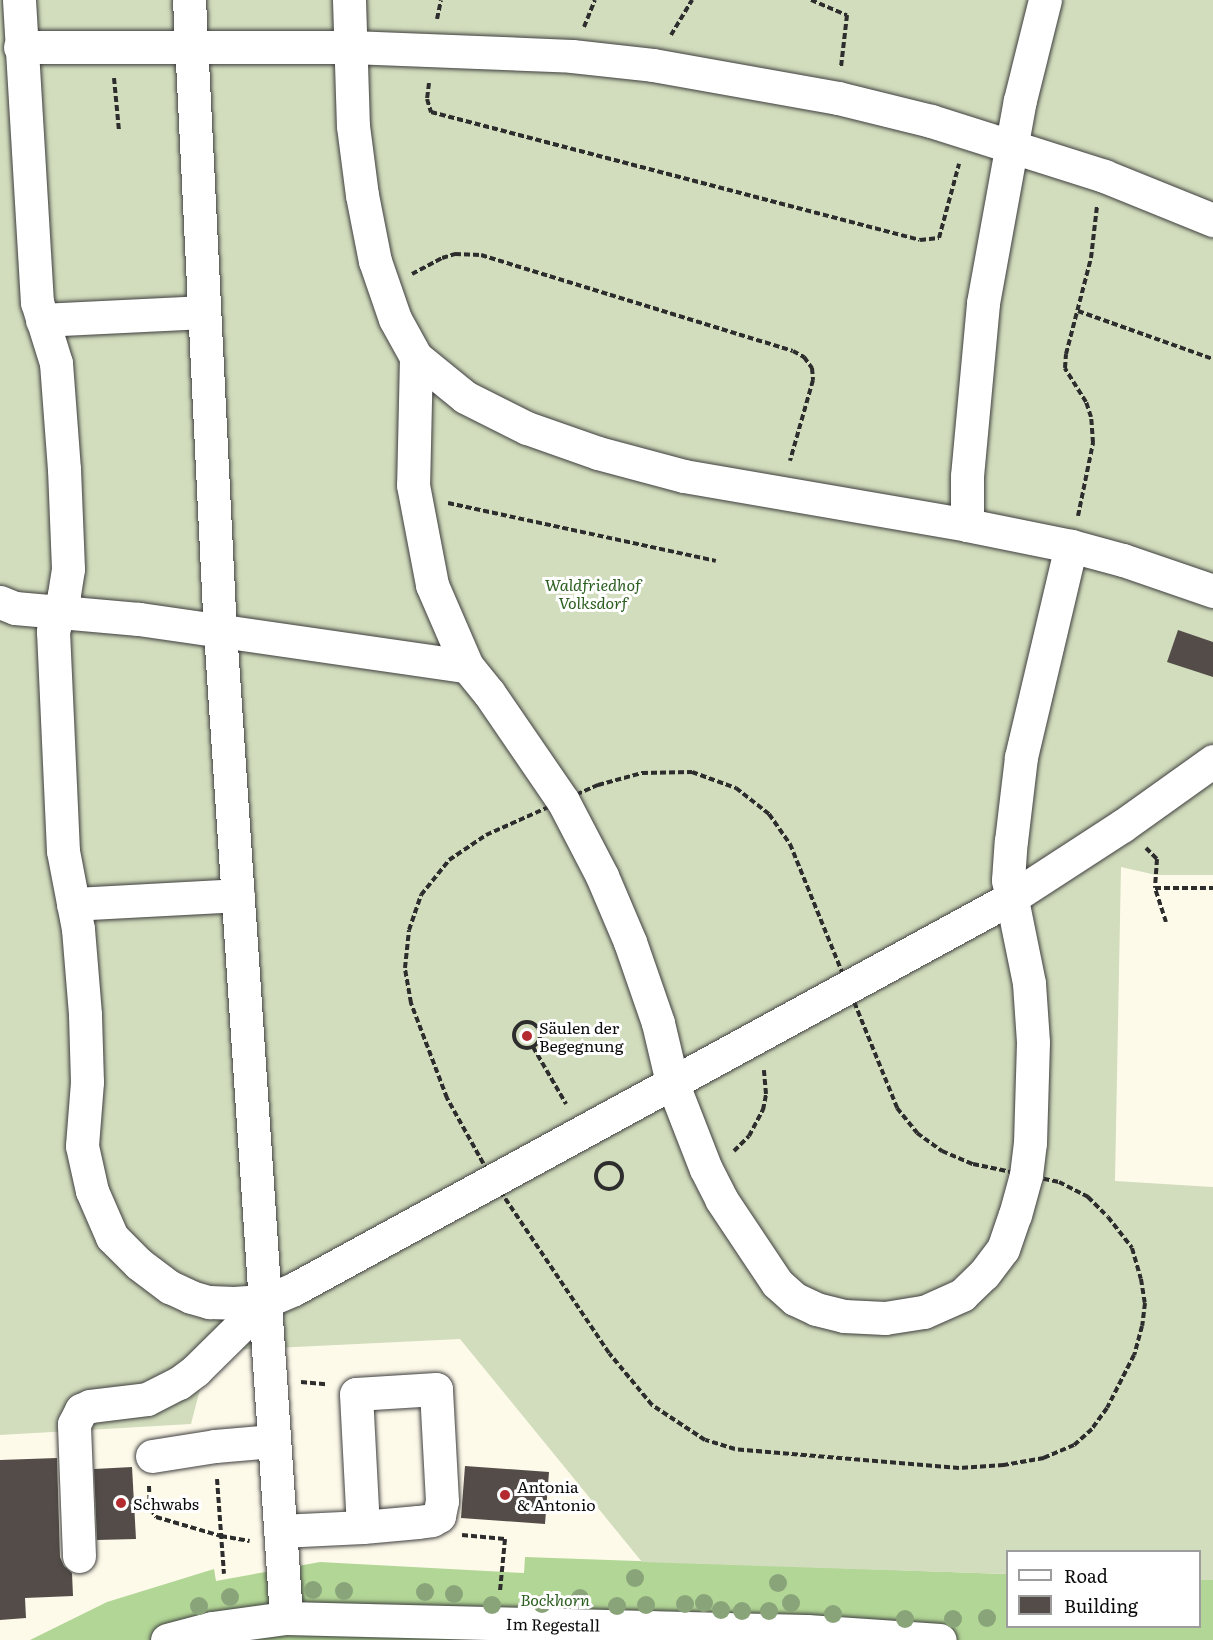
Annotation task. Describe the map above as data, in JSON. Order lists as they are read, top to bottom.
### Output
{
  "streets": {
    "street": ["Im Regestall"]
  },
  "parks": ["Waldfriedhof Volksdorf", "Bockhorn"],
  "places": ["Säulen der Begegnung", "Antonia & Antonio", "Schwabs"],
  "legend": ["Road", "Building"]
}
